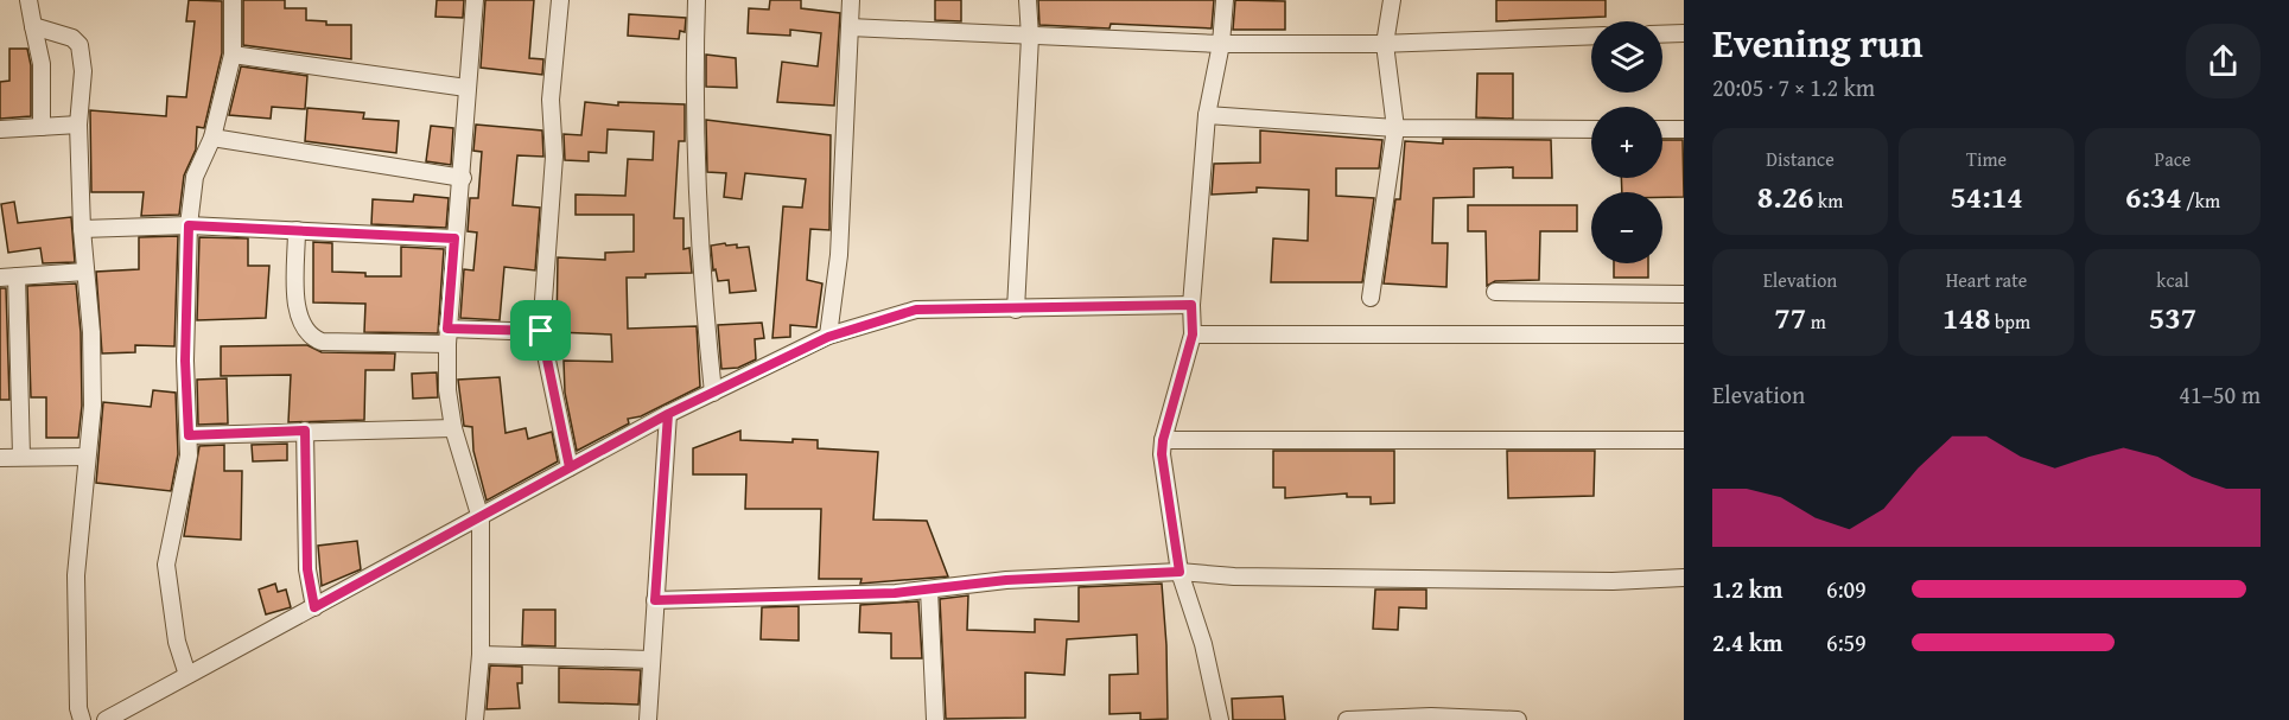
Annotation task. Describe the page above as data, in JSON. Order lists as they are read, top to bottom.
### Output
{
  "page": {
    "heading": ["Evening run", "20:05 · 7 × 1.2 km"],
    "map_buttons": ["+", "−"],
    "stats": [
      ["Distance", "8.26 km"],
      ["Time", "54:14"],
      ["Pace", "6:34 /km"],
      ["Elevation", "77 m"],
      ["Heart rate", "148 bpm"],
      ["kcal", "537"]
    ],
    "chart": ["Elevation", "41–50 m"],
    "list": [
      {
        "name": "1.2 km",
        "note": "6:09"
      },
      {
        "name": "2.4 km",
        "note": "6:59"
      }
    ]
  }
}
